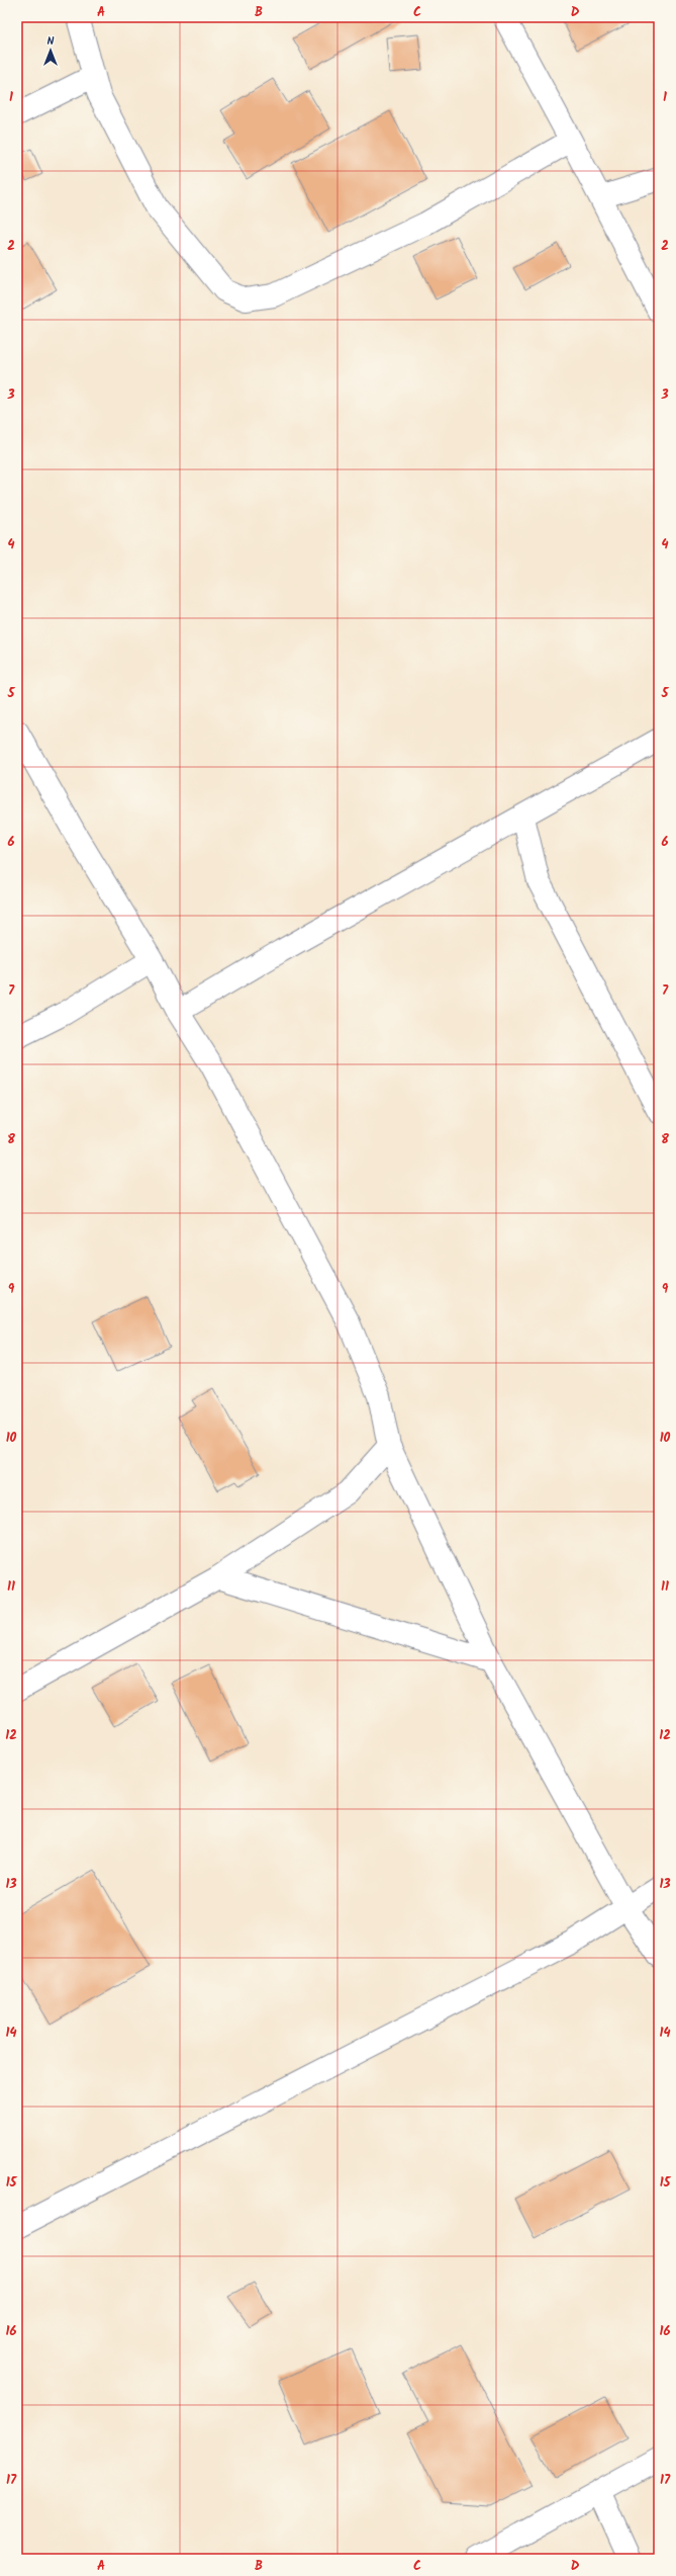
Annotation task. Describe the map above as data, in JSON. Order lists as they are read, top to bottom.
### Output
{
  "north": "top",
  "grid": {
    "columns": [
      "A",
      "B",
      "C",
      "D"
    ],
    "rows": [
      "1",
      "2",
      "3",
      "4",
      "5",
      "6",
      "7",
      "8",
      "9",
      "10",
      "11",
      "12",
      "13",
      "14",
      "15",
      "16",
      "17"
    ]
  }
}
